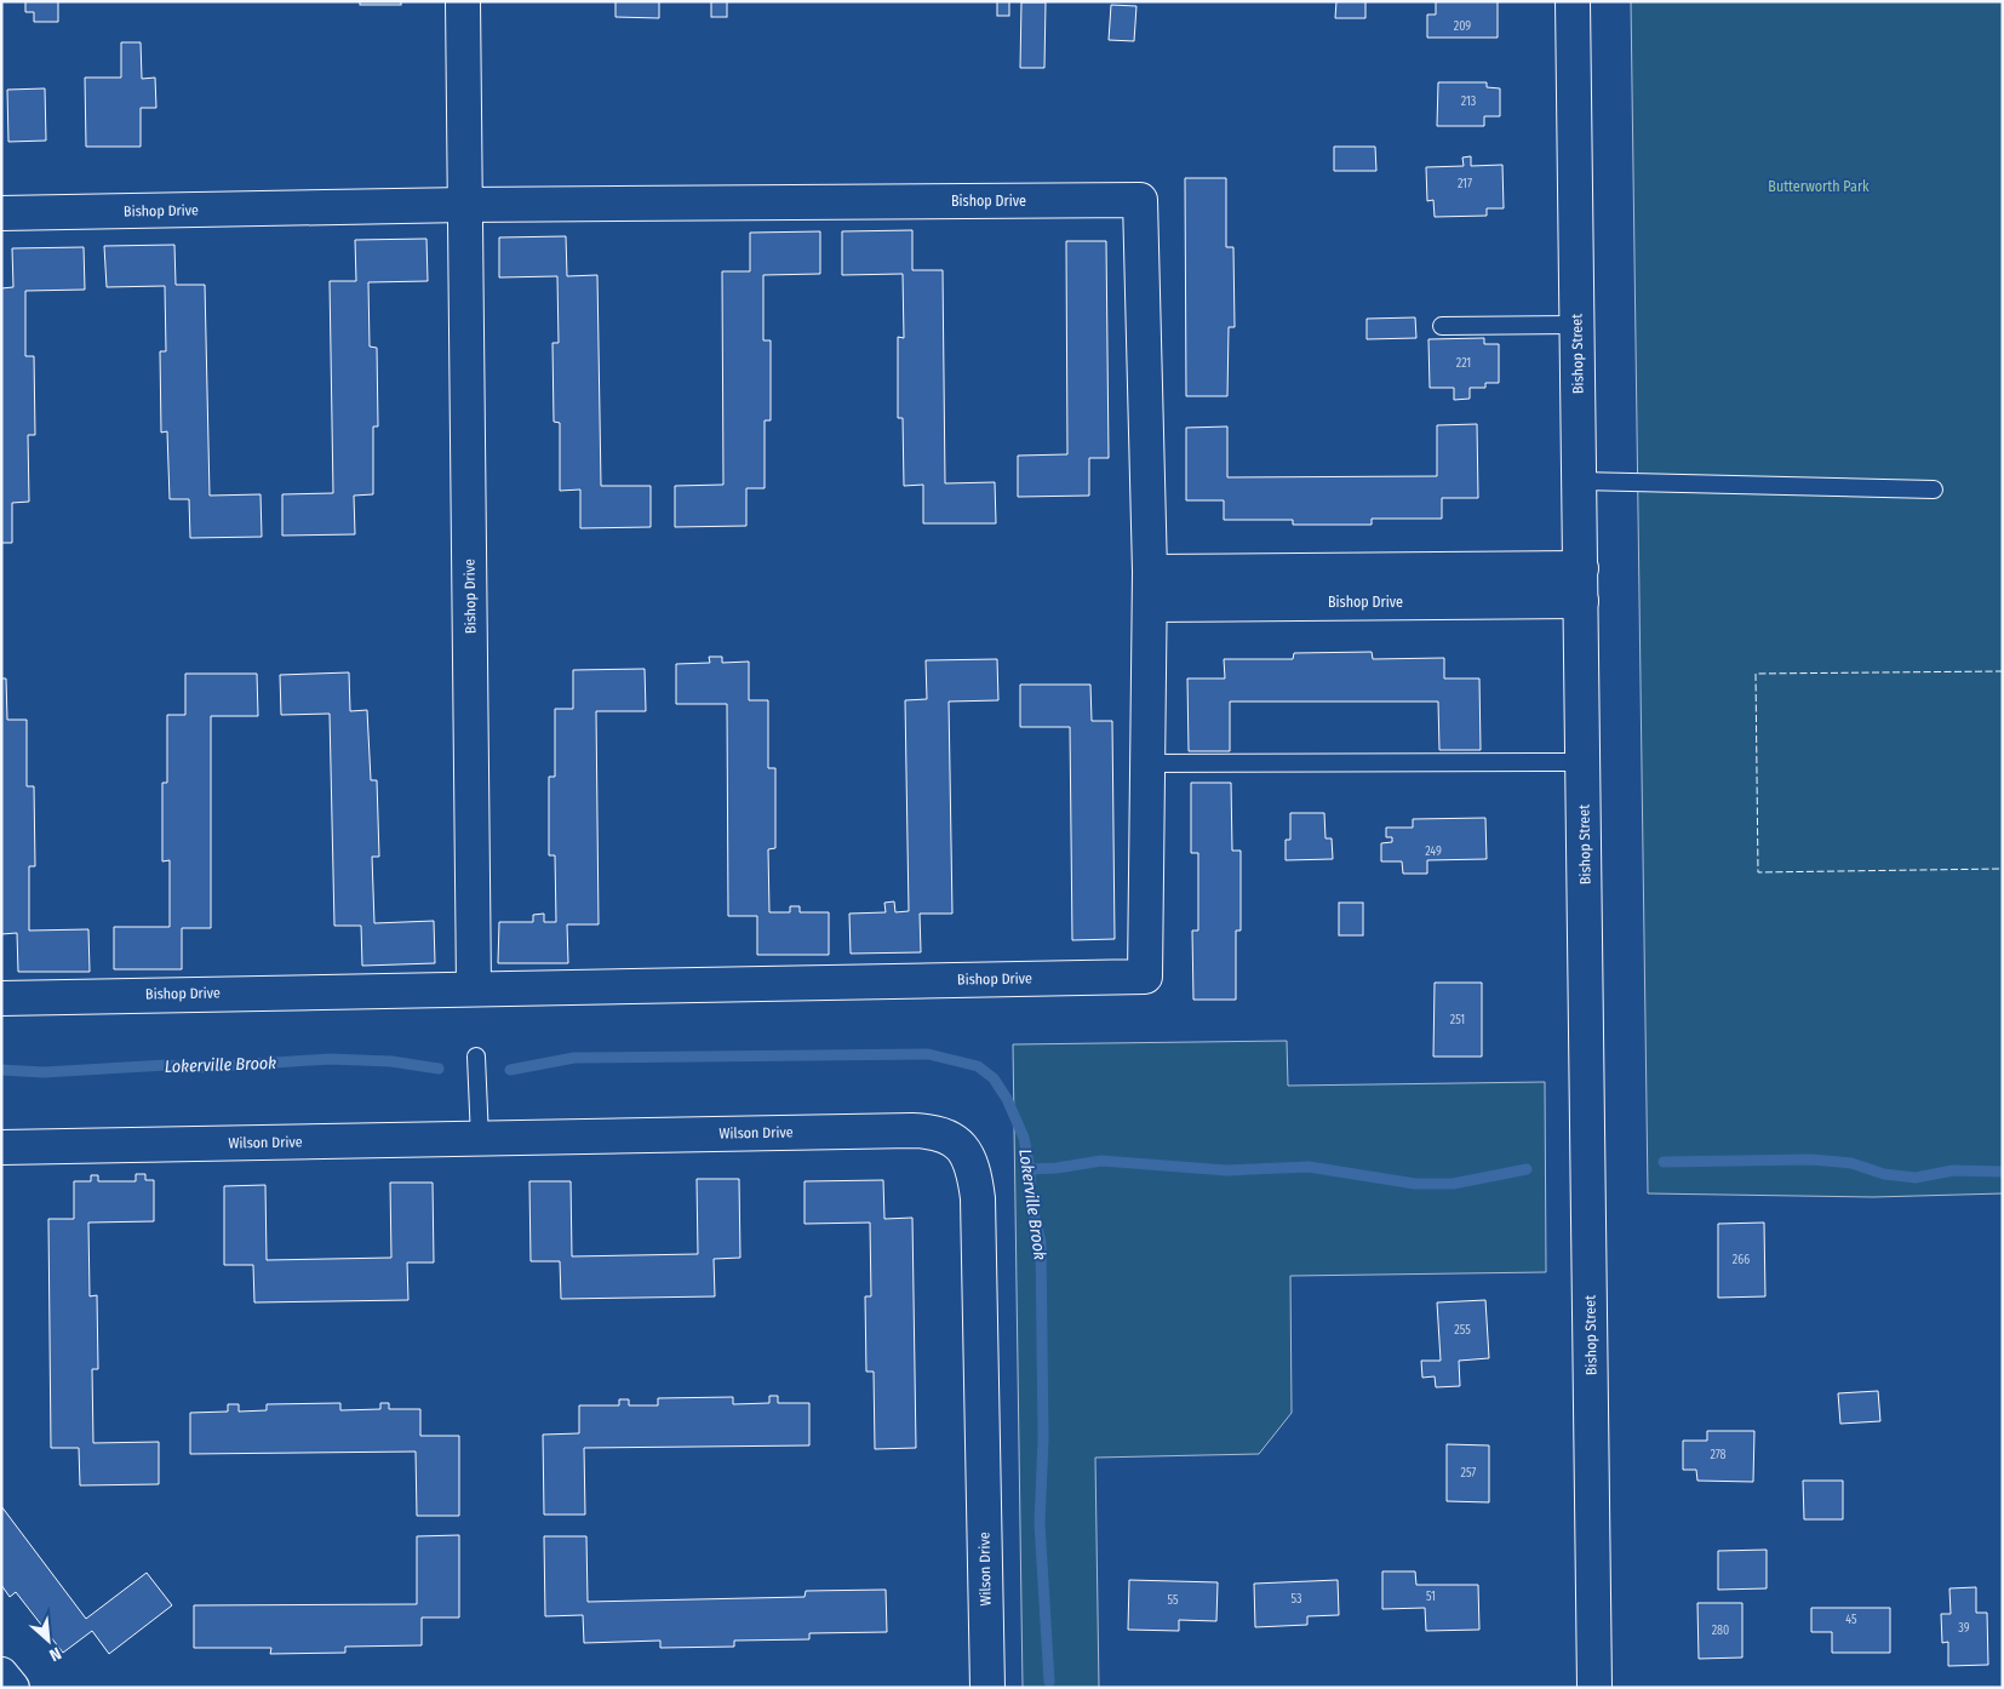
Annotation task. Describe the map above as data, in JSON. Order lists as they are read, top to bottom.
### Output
{
  "streets": {
    "street": ["Bishop Drive", "Bishop Street", "Wilson Drive"]
  },
  "crossings": [
    ["Bishop Drive", "Bishop Street"]
  ],
  "water": ["Lokerville Brook"],
  "parks": ["Butterworth Park"],
  "house_numbers": [
    "209",
    "213",
    "217",
    "221",
    "249",
    "251",
    "266",
    "255",
    "278",
    "257",
    "51",
    "53",
    "55",
    "45",
    "39",
    "280"
  ],
  "north": "bottom right"
}
